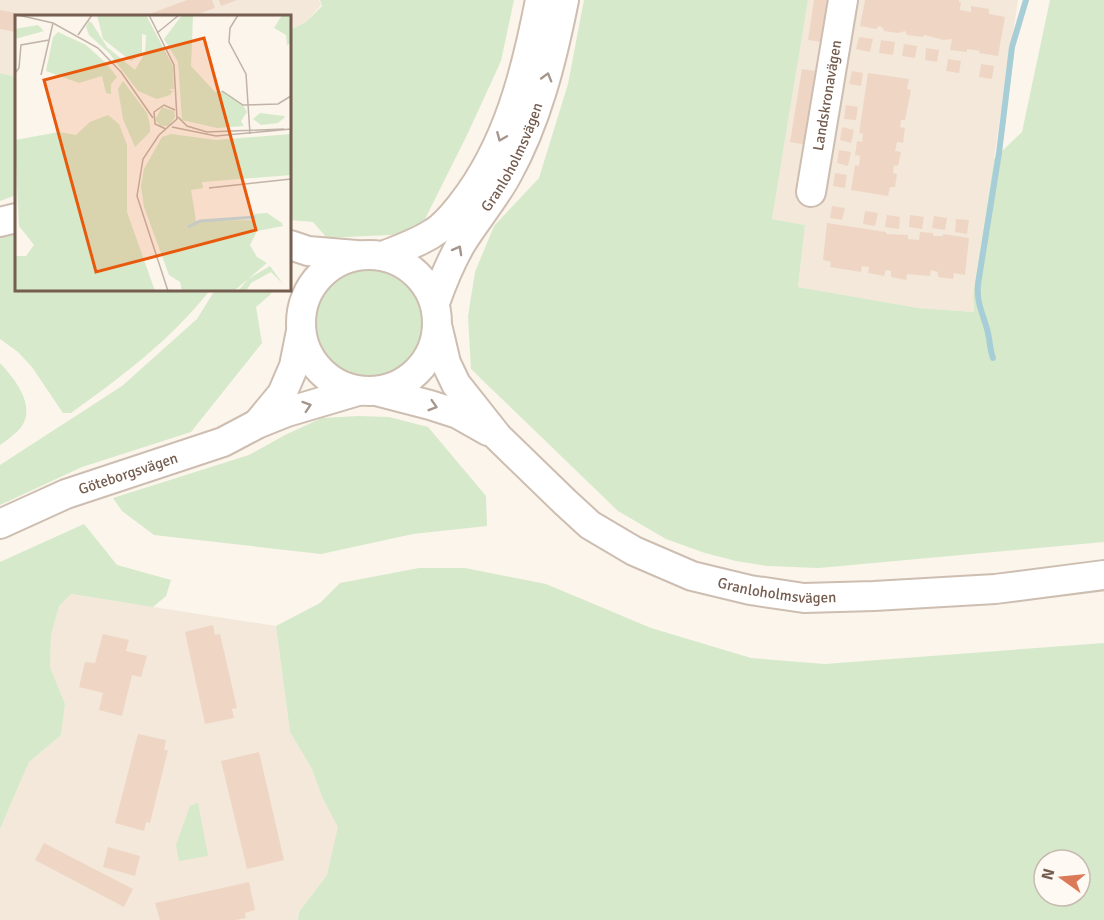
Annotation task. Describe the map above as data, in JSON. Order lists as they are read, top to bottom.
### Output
{
  "streets": {
    "street": ["Landskronavägen", "Granloholmsvägen", "Göteborgsvägen"]
  },
  "crossings": [
    ["Granloholmsvägen", "Göteborgsvägen"]
  ],
  "north": "left"
}
